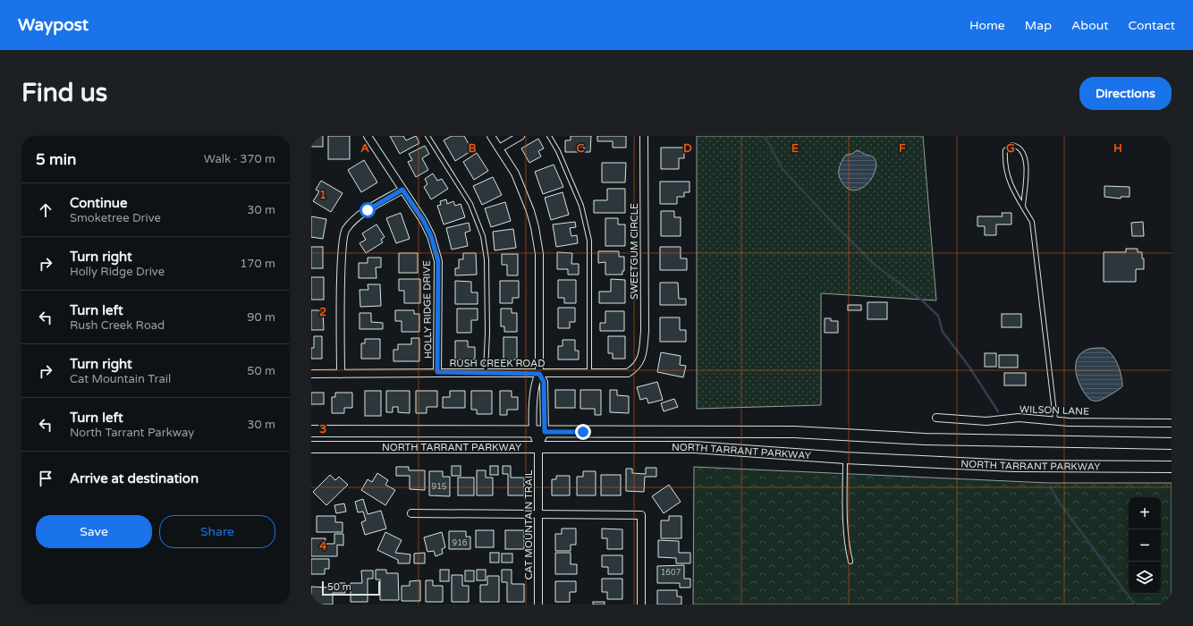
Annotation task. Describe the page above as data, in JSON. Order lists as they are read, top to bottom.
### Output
{
  "streets": {
    "main road": ["NORTH TARRANT PARKWAY"],
    "street": [
      "SWEETGUM CIRCLE",
      "HOLLY RIDGE DRIVE",
      "RUSH CREEK ROAD",
      "WILSON LANE",
      "CAT MOUNTAIN TRAIL"
    ]
  },
  "crossings": [
    ["SWEETGUM CIRCLE", "RUSH CREEK ROAD"],
    ["HOLLY RIDGE DRIVE", "RUSH CREEK ROAD"],
    ["RUSH CREEK ROAD", "CAT MOUNTAIN TRAIL"],
    ["NORTH TARRANT PARKWAY", "CAT MOUNTAIN TRAIL"]
  ],
  "house_numbers": ["915", "916", "1607"],
  "scale_bar": "50 m",
  "page": {
    "header": "Waypost",
    "nav": [
      "Home",
      "Map",
      "About",
      "Contact"
    ],
    "buttons": [
      "Directions",
      ["Save", "Share"]
    ],
    "title": "Find us",
    "heading": ["5 min", "Walk · 370 m"],
    "list": [
      ["Continue", "Smoketree Drive", "30 m"],
      ["Turn right", "Holly Ridge Drive", "170 m"],
      ["Turn left", "Rush Creek Road", "90 m"],
      ["Turn right", "Cat Mountain Trail", "50 m"],
      ["Turn left", "North Tarrant Parkway", "30 m"],
      "Arrive at destination"
    ],
    "map_buttons": ["+", "−"],
    "scale": "50 m"
  },
  "grid": {
    "columns": [
      "A",
      "B",
      "C",
      "D",
      "E",
      "F",
      "G",
      "H"
    ],
    "rows": [
      "1",
      "2",
      "3",
      "4"
    ]
  }
}
